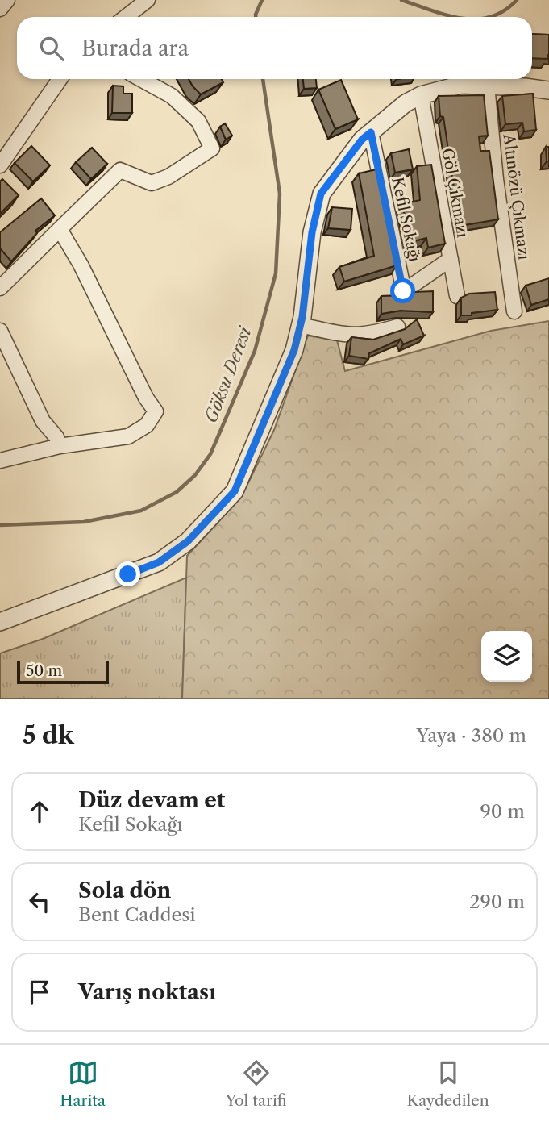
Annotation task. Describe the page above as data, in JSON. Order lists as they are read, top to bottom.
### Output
{
  "streets": {
    "street": ["Göl Çıkmazı", "Altınözü Çıkmazı", "Kefil Sokağı"]
  },
  "crossings": [
    ["Göl Çıkmazı", "Kefil Sokağı"]
  ],
  "water": ["Göksu Deresi"],
  "scale_bar": "50 m",
  "page": {
    "search": "Burada ara",
    "scale": "50 m",
    "heading": ["5 dk", "Yaya · 380 m"],
    "list": [
      ["Düz devam et", "Kefil Sokağı", "90 m"],
      ["Sola dön", "Bent Caddesi", "290 m"],
      "Varış noktası"
    ],
    "nav": ["Harita", "Yol tarifi", "Kaydedilen"]
  }
}
